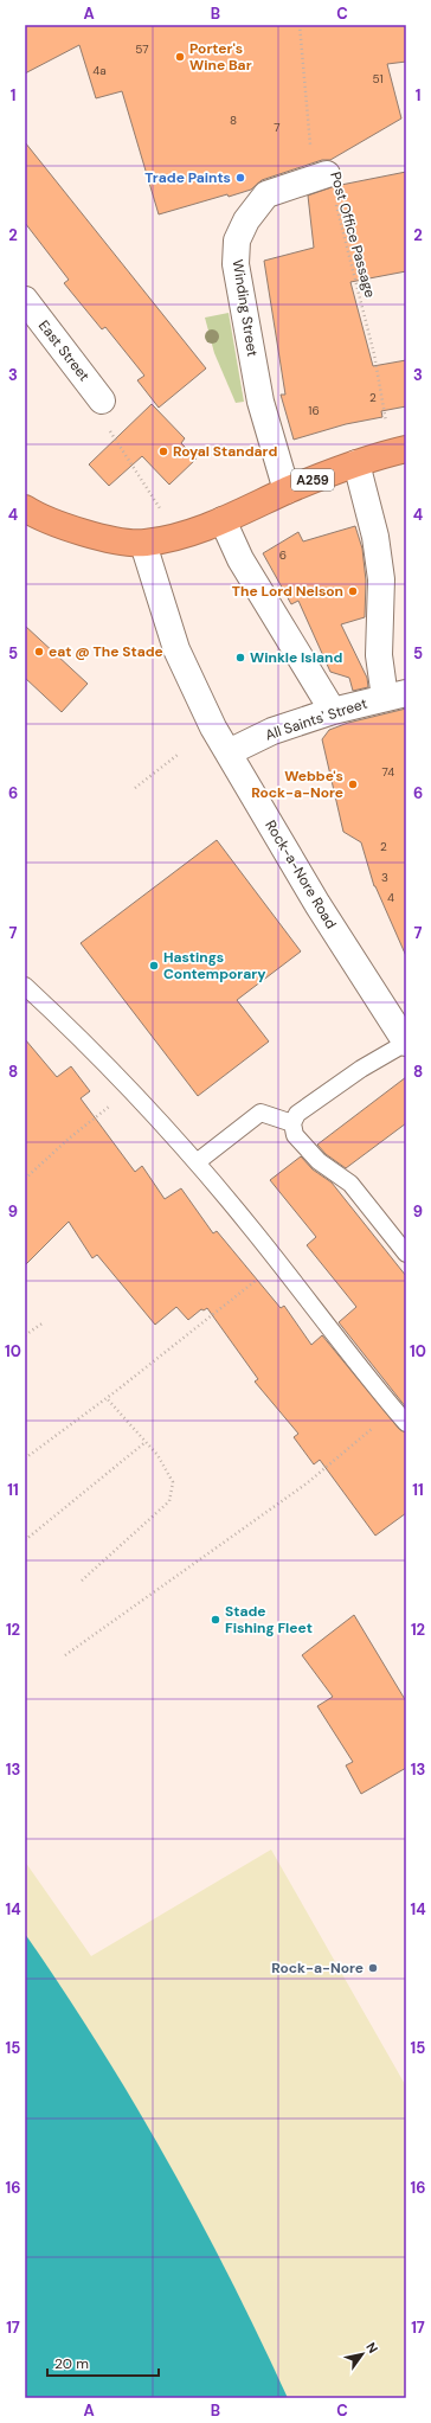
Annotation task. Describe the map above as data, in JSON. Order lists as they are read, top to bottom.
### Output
{
  "streets": {
    "highway": ["A259"],
    "street": [
      "Winding Street",
      "East Street",
      "All Saints' Street",
      "Rock-a-Nore Road"
    ],
    "path": ["Post Office Passage"]
  },
  "crossings": [
    ["Post Office Passage", "Winding Street"],
    ["Post Office Passage", "A259"],
    ["Winding Street", "A259"],
    ["A259", "Rock-a-Nore Road"],
    ["All Saints' Street", "Rock-a-Nore Road"]
  ],
  "places": [
    "Porter's Wine Bar",
    "Trade Paints",
    "Royal Standard",
    "The Lord Nelson",
    "eat @ The Stade",
    "Winkle Island",
    "Webbe's Rock-a-Nore",
    "Hastings Contemporary",
    "Stade Fishing Fleet",
    "Rock-a-Nore"
  ],
  "house_numbers": [
    "57",
    "4a",
    "51",
    "8",
    "7",
    "2",
    "16",
    "6",
    "74",
    "2",
    "3",
    "4"
  ],
  "scale_bar": "20 m",
  "north": "top right",
  "grid": {
    "columns": ["A", "B", "C"],
    "rows": [
      "1",
      "2",
      "3",
      "4",
      "5",
      "6",
      "7",
      "8",
      "9",
      "10",
      "11",
      "12",
      "13",
      "14",
      "15",
      "16",
      "17"
    ]
  }
}
